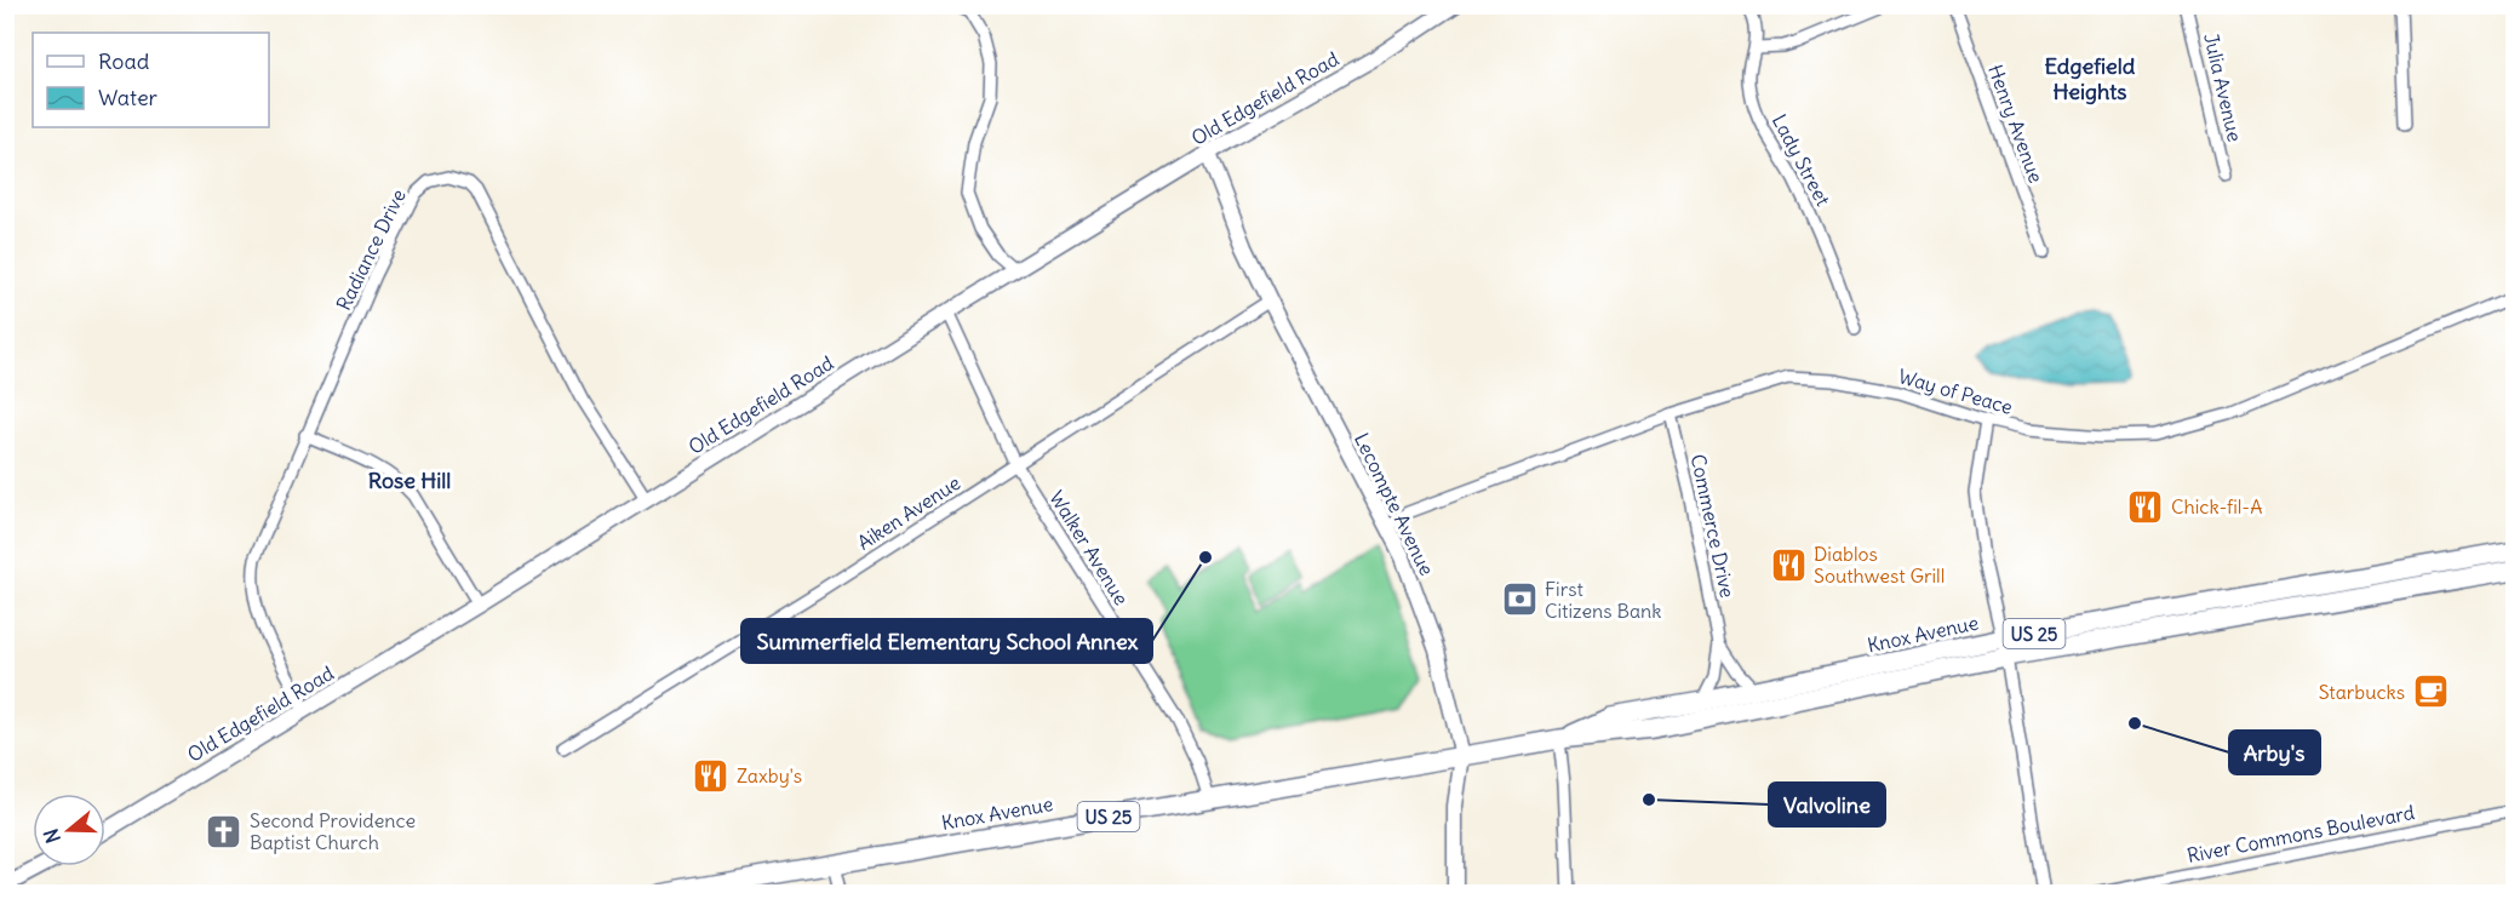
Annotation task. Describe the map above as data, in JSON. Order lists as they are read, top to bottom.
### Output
{
  "streets": {
    "main road": ["Knox Avenue", "US 25"],
    "street": [
      "Julia Avenue",
      "Old Edgefield Road",
      "Henry Avenue",
      "Lady Street",
      "Radiance Drive",
      "Way of Peace",
      "Lecompte Avenue",
      "Aiken Avenue",
      "Commerce Drive",
      "Walker Avenue",
      "River Commons Boulevard"
    ]
  },
  "crossings": [
    ["Old Edgefield Road", "Radiance Drive"],
    ["Old Edgefield Road", "Lecompte Avenue"],
    ["Old Edgefield Road", "Walker Avenue"],
    ["Way of Peace", "Lecompte Avenue"],
    ["Way of Peace", "Commerce Drive"],
    ["Lecompte Avenue", "Aiken Avenue"],
    ["Lecompte Avenue", "Knox Avenue"],
    ["Aiken Avenue", "Walker Avenue"],
    ["Commerce Drive", "Knox Avenue"],
    ["Walker Avenue", "Knox Avenue"]
  ],
  "districts": ["Edgefield Heights", "Rose Hill"],
  "places": {
    "restaurant": ["Chick-fil-A", "Diablos Southwest Grill", "Zaxby's"],
    "other": ["Summerfield Elementary School Annex", "Arby's", "Valvoline"],
    "bank": ["First Citizens Bank"],
    "cafe": ["Starbucks"],
    "church": ["Second Providence Baptist Church"]
  },
  "legend": ["Road", "Water"],
  "north": "left"
}
